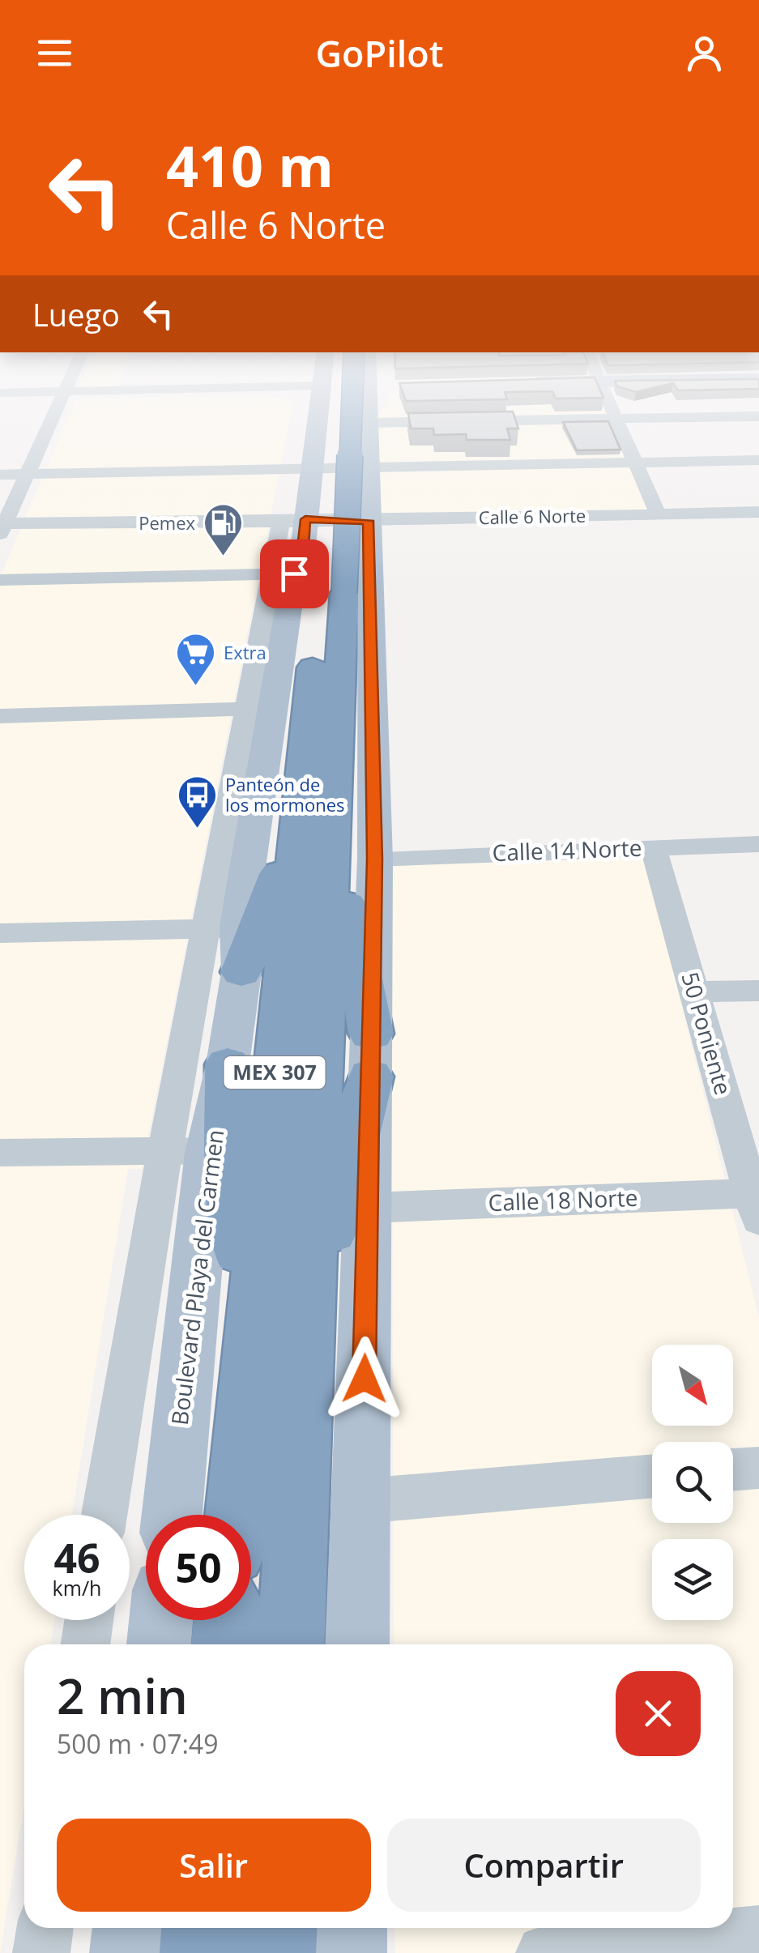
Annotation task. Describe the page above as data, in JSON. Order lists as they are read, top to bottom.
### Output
{
  "streets": {
    "highway": ["MEX 307"],
    "main road": ["Boulevard Playa del Carmen"],
    "street": [
      "Calle 6 Norte",
      "Calle 14 Norte",
      "50 Poniente",
      "Calle 18 Norte"
    ]
  },
  "crossings": [
    ["Calle 6 Norte", "Boulevard Playa del Carmen"],
    ["Calle 14 Norte", "50 Poniente"],
    ["Calle 14 Norte", "MEX 307"],
    ["50 Poniente", "Calle 18 Norte"],
    ["MEX 307", "Boulevard Playa del Carmen"]
  ],
  "places": {
    "fuel station": ["Pemex"],
    "supermarket": ["Extra"],
    "bus stop": ["Panteón de los mormones"]
  },
  "north": "bottom right",
  "page": {
    "header": "GoPilot",
    "turn": ["410 m", "Calle 6 Norte"],
    "then": "Luego",
    "speed": "46 km/h",
    "limit": "50",
    "heading": ["2 min", "500 m · 07:49"],
    "buttons": ["Salir", "Compartir"]
  }
}
